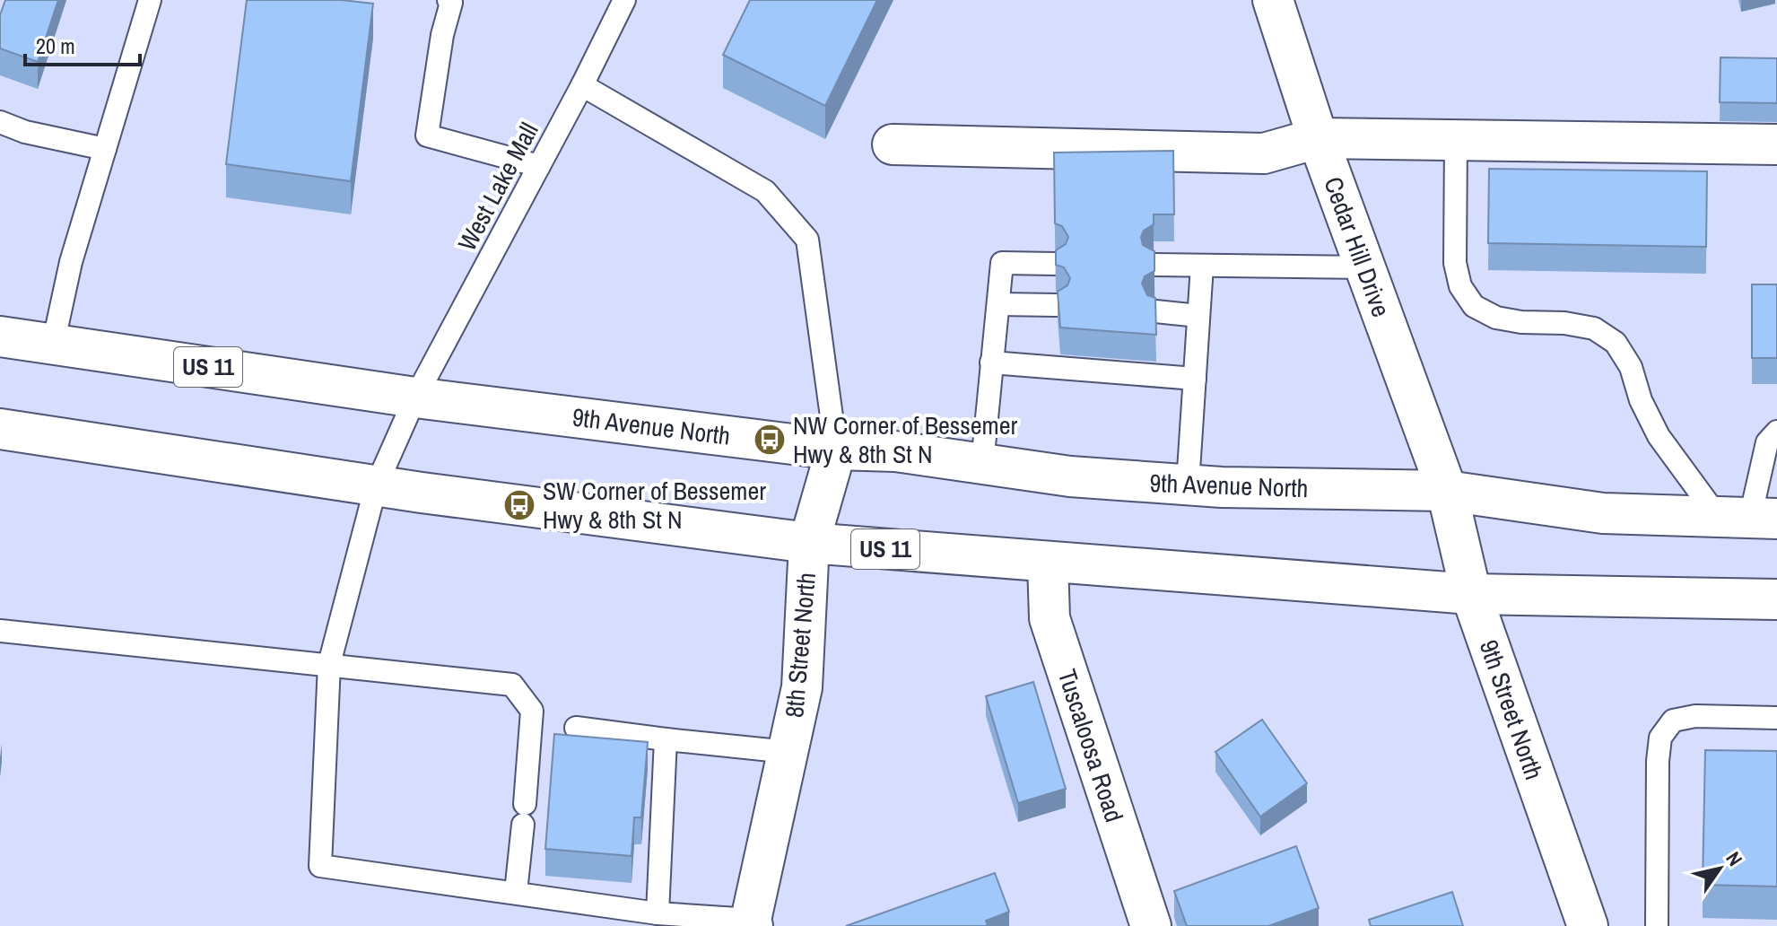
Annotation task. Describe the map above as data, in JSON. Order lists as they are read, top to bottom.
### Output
{
  "streets": {
    "main road": [
      "Cedar Hill Drive",
      "US 11",
      "9th Avenue North",
      "8th Street North",
      "9th Street North",
      "Tuscaloosa Road"
    ],
    "lane": ["West Lake Mall"]
  },
  "crossings": [
    ["West Lake Mall", "US 11"],
    ["West Lake Mall", "9th Avenue North"],
    ["Cedar Hill Drive", "9th Avenue North"],
    ["Cedar Hill Drive", "9th Street North"],
    ["US 11", "8th Street North"],
    ["US 11", "9th Street North"],
    ["US 11", "Tuscaloosa Road"],
    ["9th Avenue North", "8th Street North"],
    ["9th Avenue North", "9th Street North"]
  ],
  "places": {
    "bus stop": ["NW Corner of Bessemer Hwy & 8th St N", "SW Corner of Bessemer Hwy & 8th St N"]
  },
  "scale_bar": "20 m",
  "north": "top right"
}
